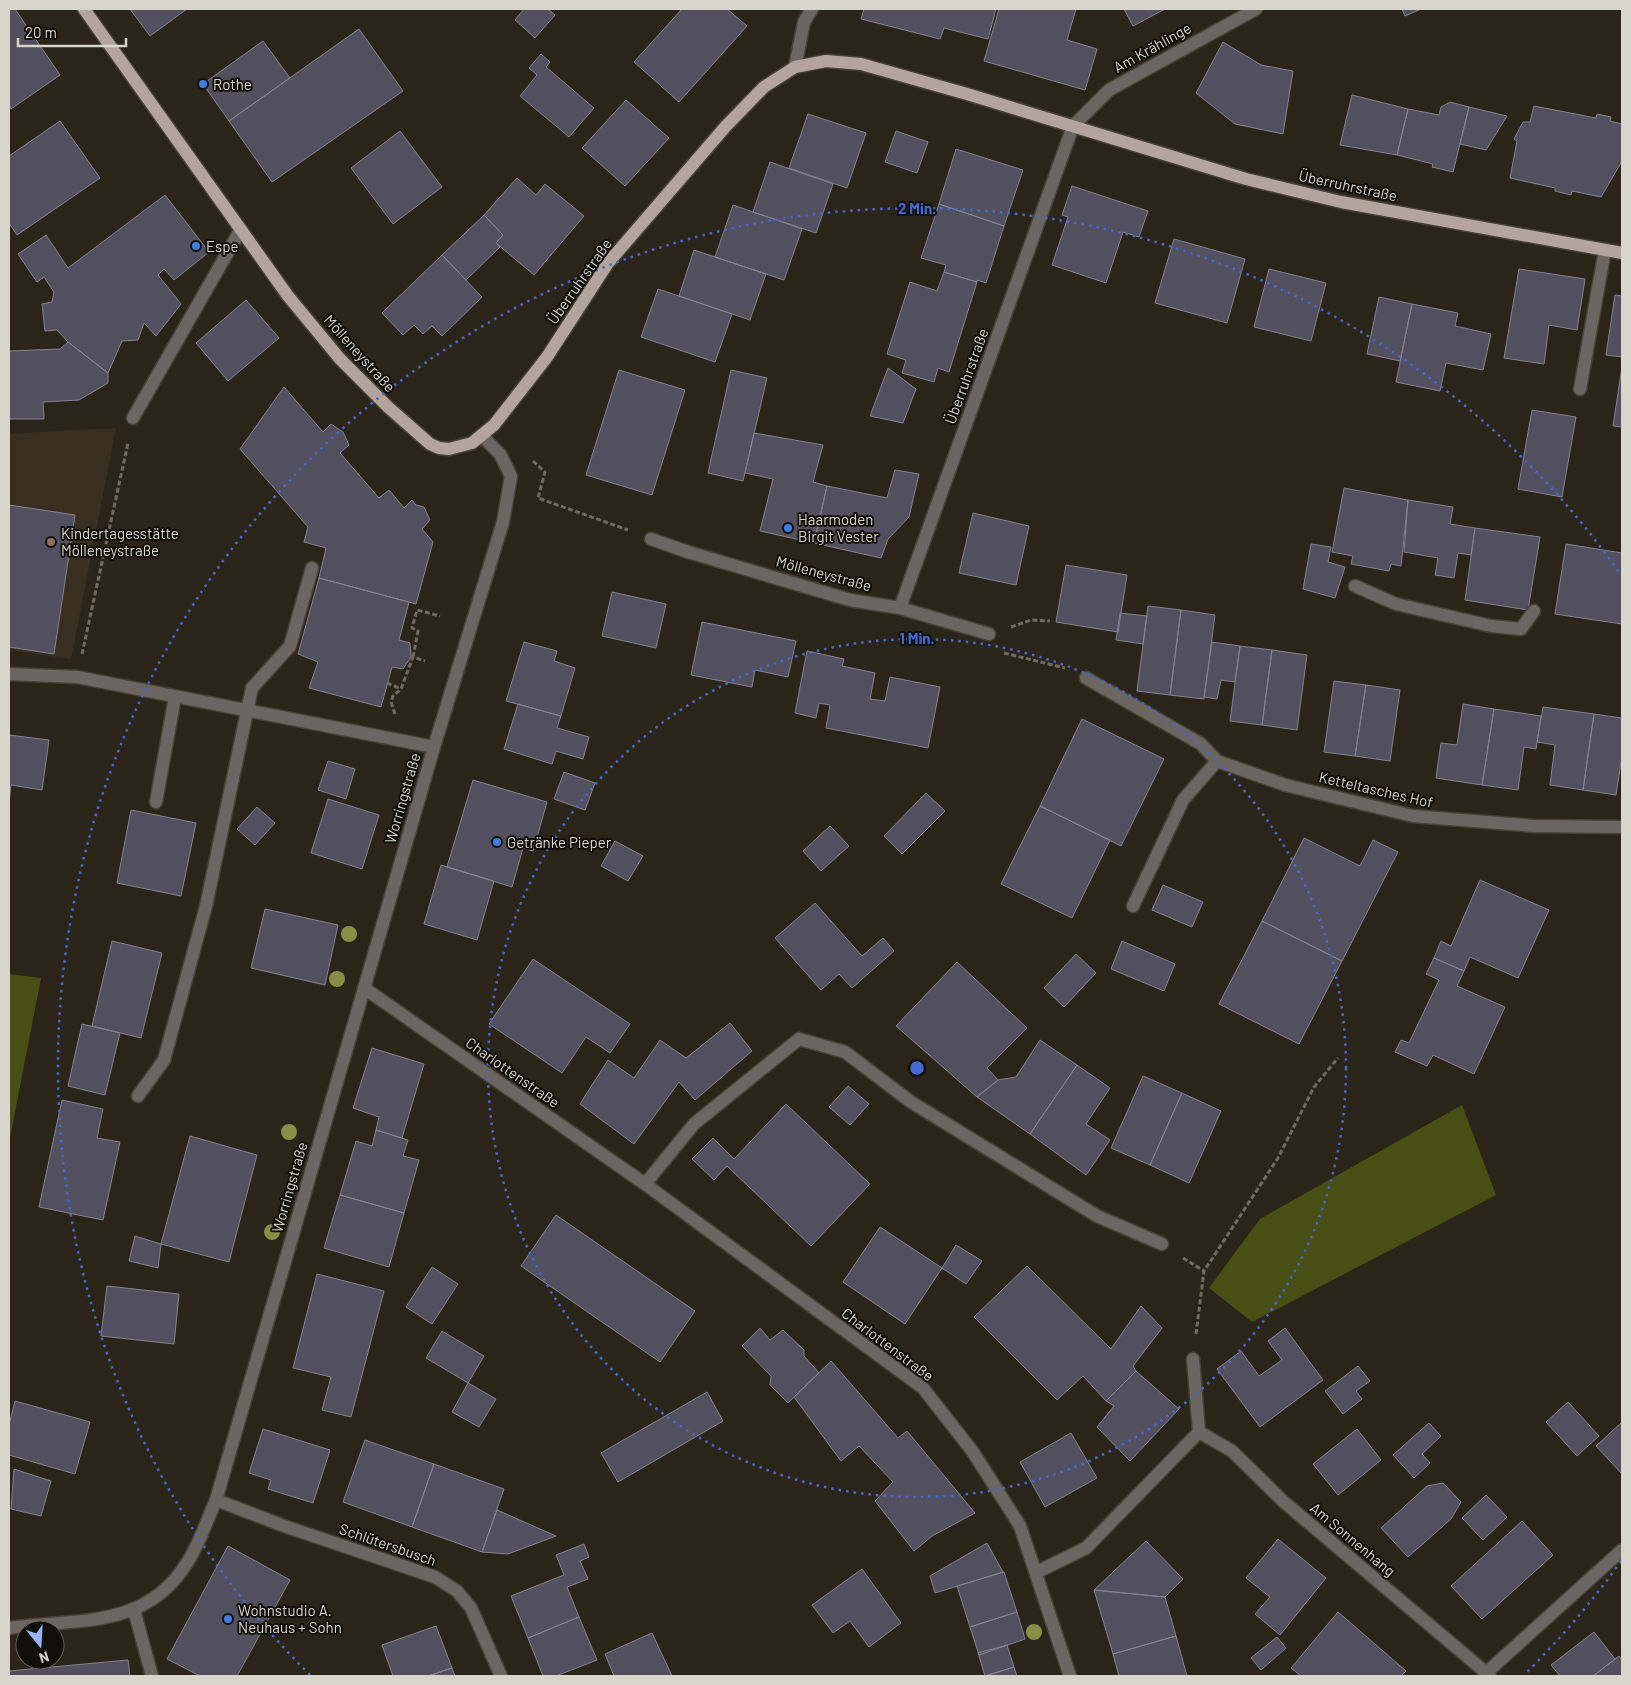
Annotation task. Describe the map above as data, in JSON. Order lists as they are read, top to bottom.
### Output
{
  "streets": {
    "main road": ["Überruhrstraße", "Mölleneystraße"],
    "street": [
      "Am Krählinge",
      "Ketteltasches Hof",
      "Worringstraße",
      "Charlottenstraße",
      "Am Sonnenhang",
      "Schlütersbusch"
    ]
  },
  "crossings": [
    ["Am Krählinge", "Überruhrstraße"],
    ["Überruhrstraße", "Mölleneystraße"],
    ["Überruhrstraße", "Worringstraße"],
    ["Mölleneystraße", "Worringstraße"],
    ["Worringstraße", "Charlottenstraße"],
    ["Worringstraße", "Schlütersbusch"]
  ],
  "places": [
    "Rothe",
    "Espe",
    "Haarmoden Birgit Vester",
    "Kindertagesstätte Mölleneystraße",
    "Getränke Pieper",
    "Wohnstudio A. Neuhaus + Sohn"
  ],
  "scale_bar": "20 m",
  "north": "bottom",
  "rings": ["2 Min.", "1 Min."]
}
